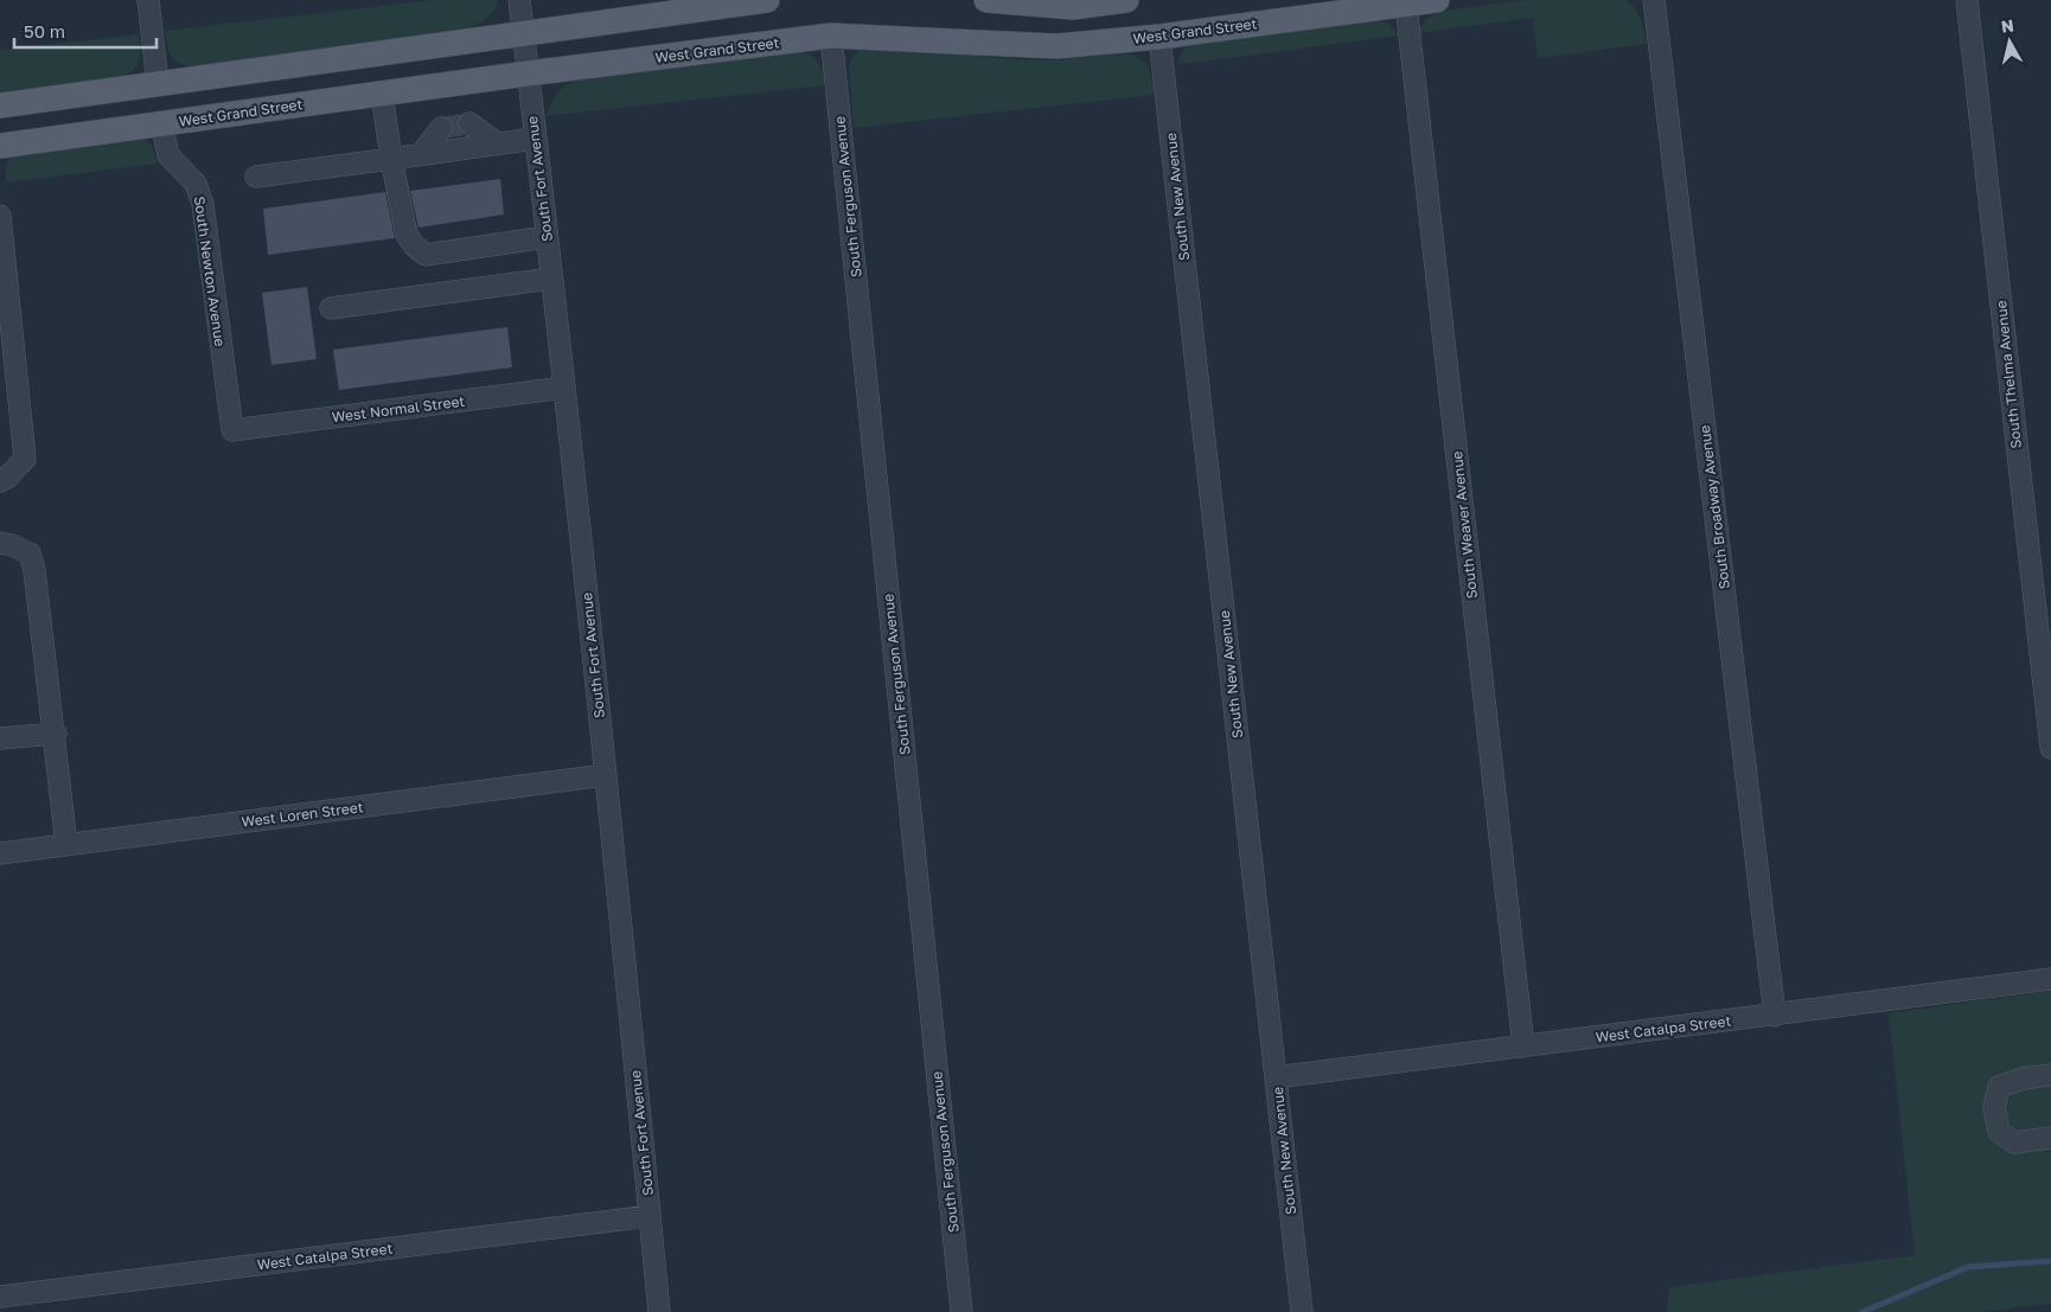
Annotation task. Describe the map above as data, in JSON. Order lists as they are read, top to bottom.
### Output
{
  "streets": {
    "main road": ["West Grand Street"],
    "street": [
      "South Fort Avenue",
      "South Ferguson Avenue",
      "South New Avenue",
      "South Newton Avenue",
      "South Thelma Avenue",
      "West Normal Street",
      "South Broadway Avenue",
      "South Weaver Avenue",
      "West Loren Street",
      "West Catalpa Street"
    ]
  },
  "crossings": [
    ["West Grand Street", "South Fort Avenue"],
    ["West Grand Street", "South Ferguson Avenue"],
    ["West Grand Street", "South New Avenue"],
    ["West Grand Street", "South Newton Avenue"],
    ["West Grand Street", "South Weaver Avenue"],
    ["South Fort Avenue", "West Normal Street"],
    ["South Fort Avenue", "West Loren Street"],
    ["South Fort Avenue", "West Catalpa Street"],
    ["South New Avenue", "West Catalpa Street"],
    ["South Newton Avenue", "West Normal Street"],
    ["South Broadway Avenue", "West Catalpa Street"],
    ["South Weaver Avenue", "West Catalpa Street"]
  ],
  "scale_bar": "50 m",
  "north": "top"
}
